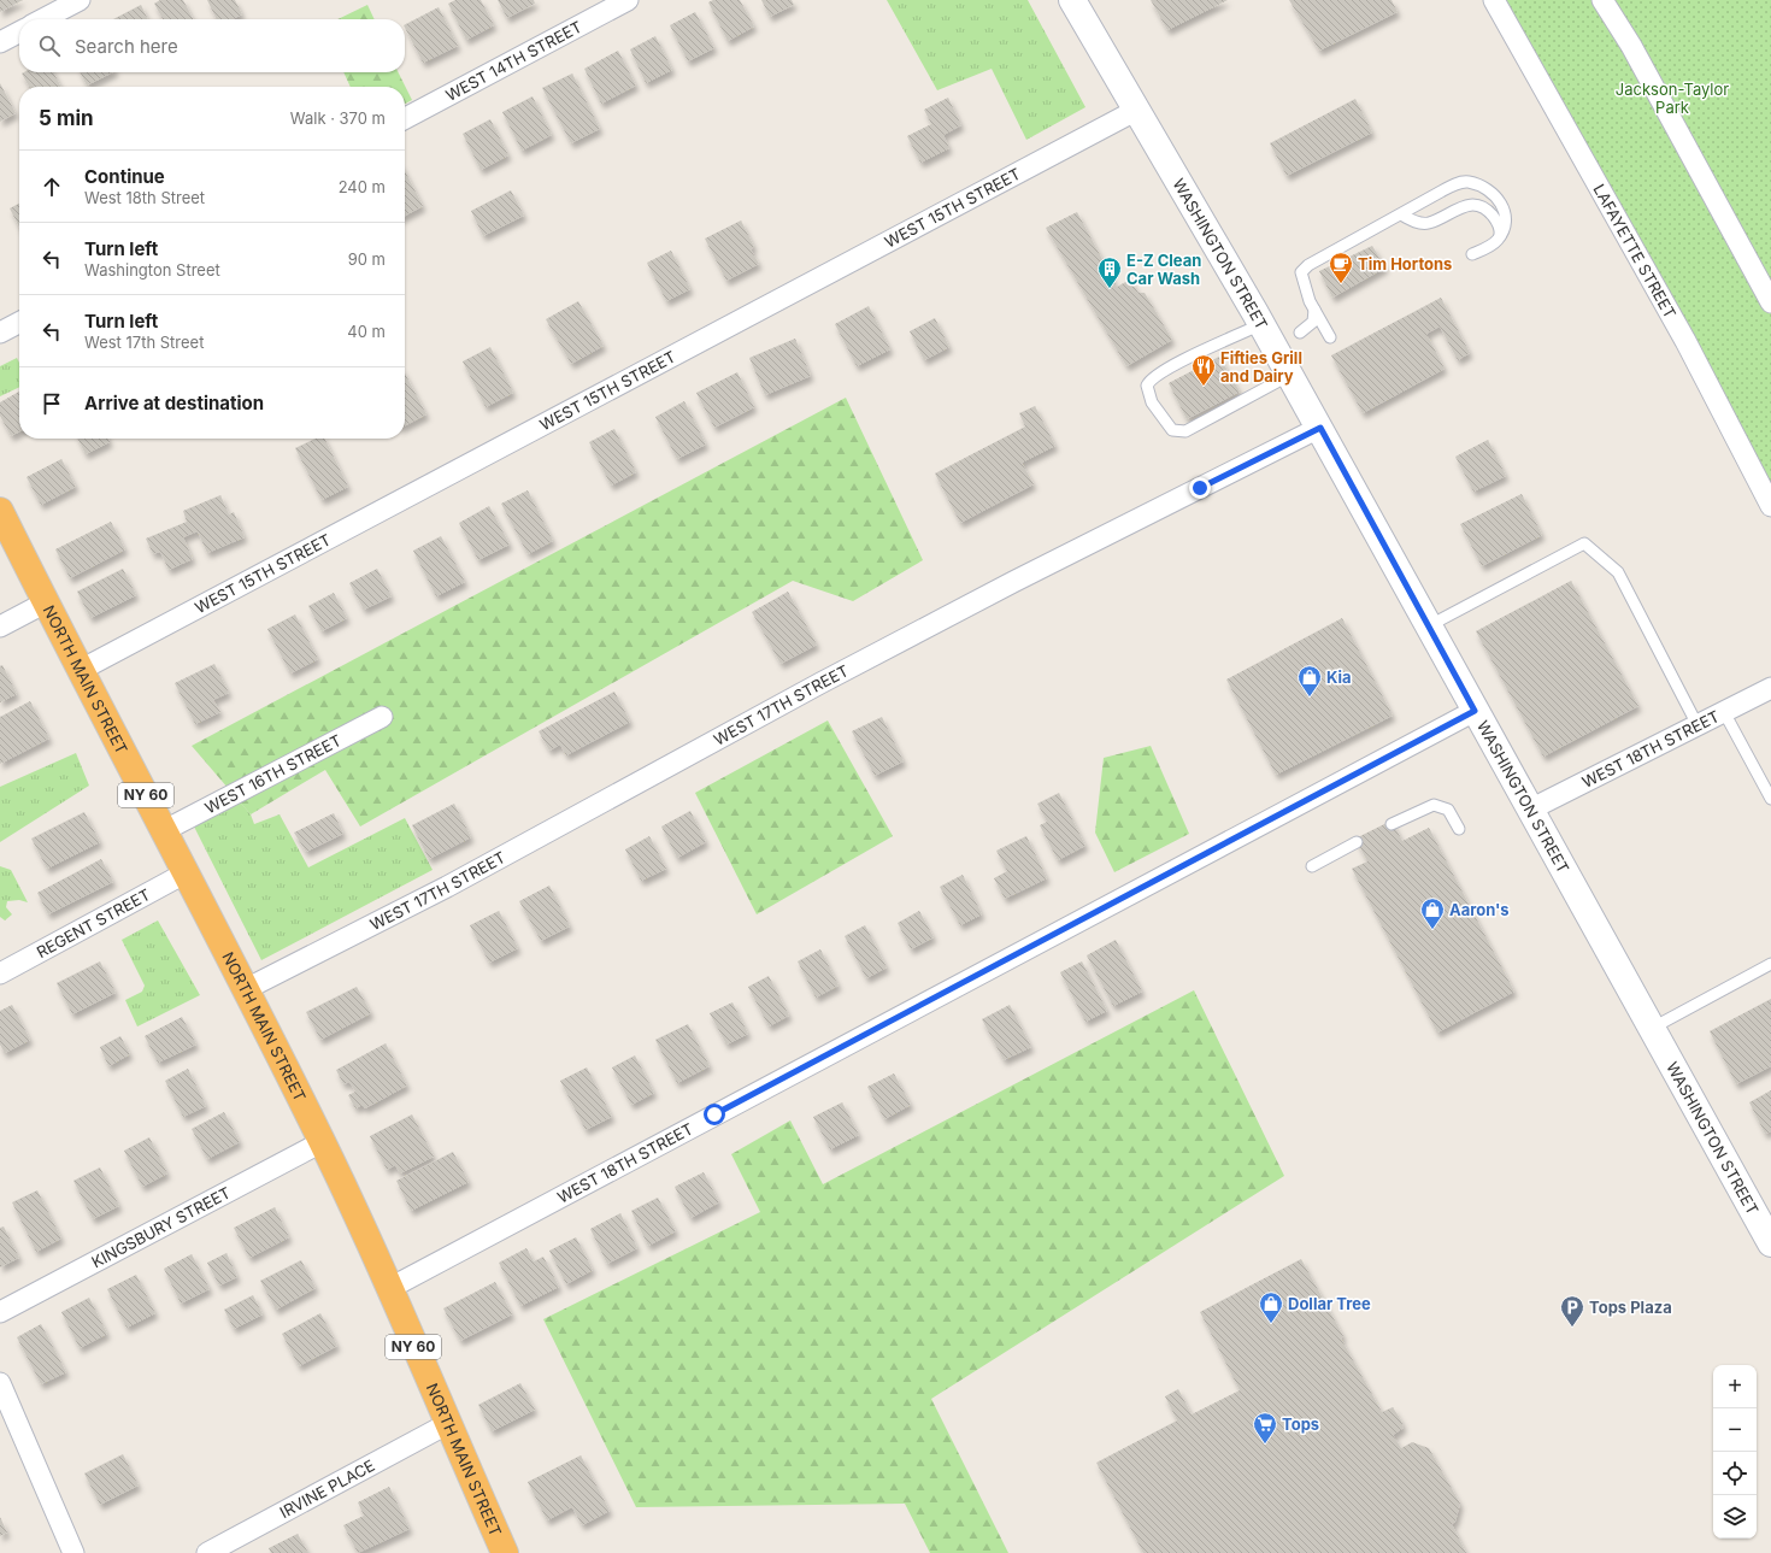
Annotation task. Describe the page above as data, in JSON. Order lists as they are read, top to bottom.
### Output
{
  "streets": {
    "highway": ["NORTH MAIN STREET", "NY 60"],
    "main road": ["WASHINGTON STREET"],
    "street": [
      "WEST 14TH STREET",
      "WEST 15TH STREET",
      "LAFAYETTE STREET",
      "WEST 17TH STREET",
      "WEST 18TH STREET",
      "WEST 16TH STREET",
      "REGENT STREET",
      "KINGSBURY STREET",
      "IRVINE PLACE"
    ]
  },
  "crossings": [
    ["WEST 15TH STREET", "WASHINGTON STREET"],
    ["WEST 15TH STREET", "NORTH MAIN STREET"],
    ["WASHINGTON STREET", "WEST 17TH STREET"],
    ["WASHINGTON STREET", "WEST 18TH STREET"],
    ["NORTH MAIN STREET", "WEST 17TH STREET"],
    ["NORTH MAIN STREET", "WEST 18TH STREET"],
    ["NORTH MAIN STREET", "WEST 16TH STREET"],
    ["NORTH MAIN STREET", "REGENT STREET"],
    ["NORTH MAIN STREET", "KINGSBURY STREET"],
    ["NORTH MAIN STREET", "IRVINE PLACE"]
  ],
  "parks": ["Jackson-Taylor Park"],
  "places": {
    "cafe": ["Tim Hortons"],
    "building": ["E-Z Clean Car Wash"],
    "restaurant": ["Fifties Grill and Dairy"],
    "shop": ["Kia", "Aaron's", "Dollar Tree"],
    "parking": ["Tops Plaza"],
    "supermarket": ["Tops"]
  },
  "page": {
    "search": "Search here",
    "heading": ["5 min", "Walk · 370 m"],
    "list": [
      ["Continue", "West 18th Street", "240 m"],
      ["Turn left", "Washington Street", "90 m"],
      ["Turn left", "West 17th Street", "40 m"],
      "Arrive at destination"
    ],
    "map_buttons": ["+", "−"]
  }
}
